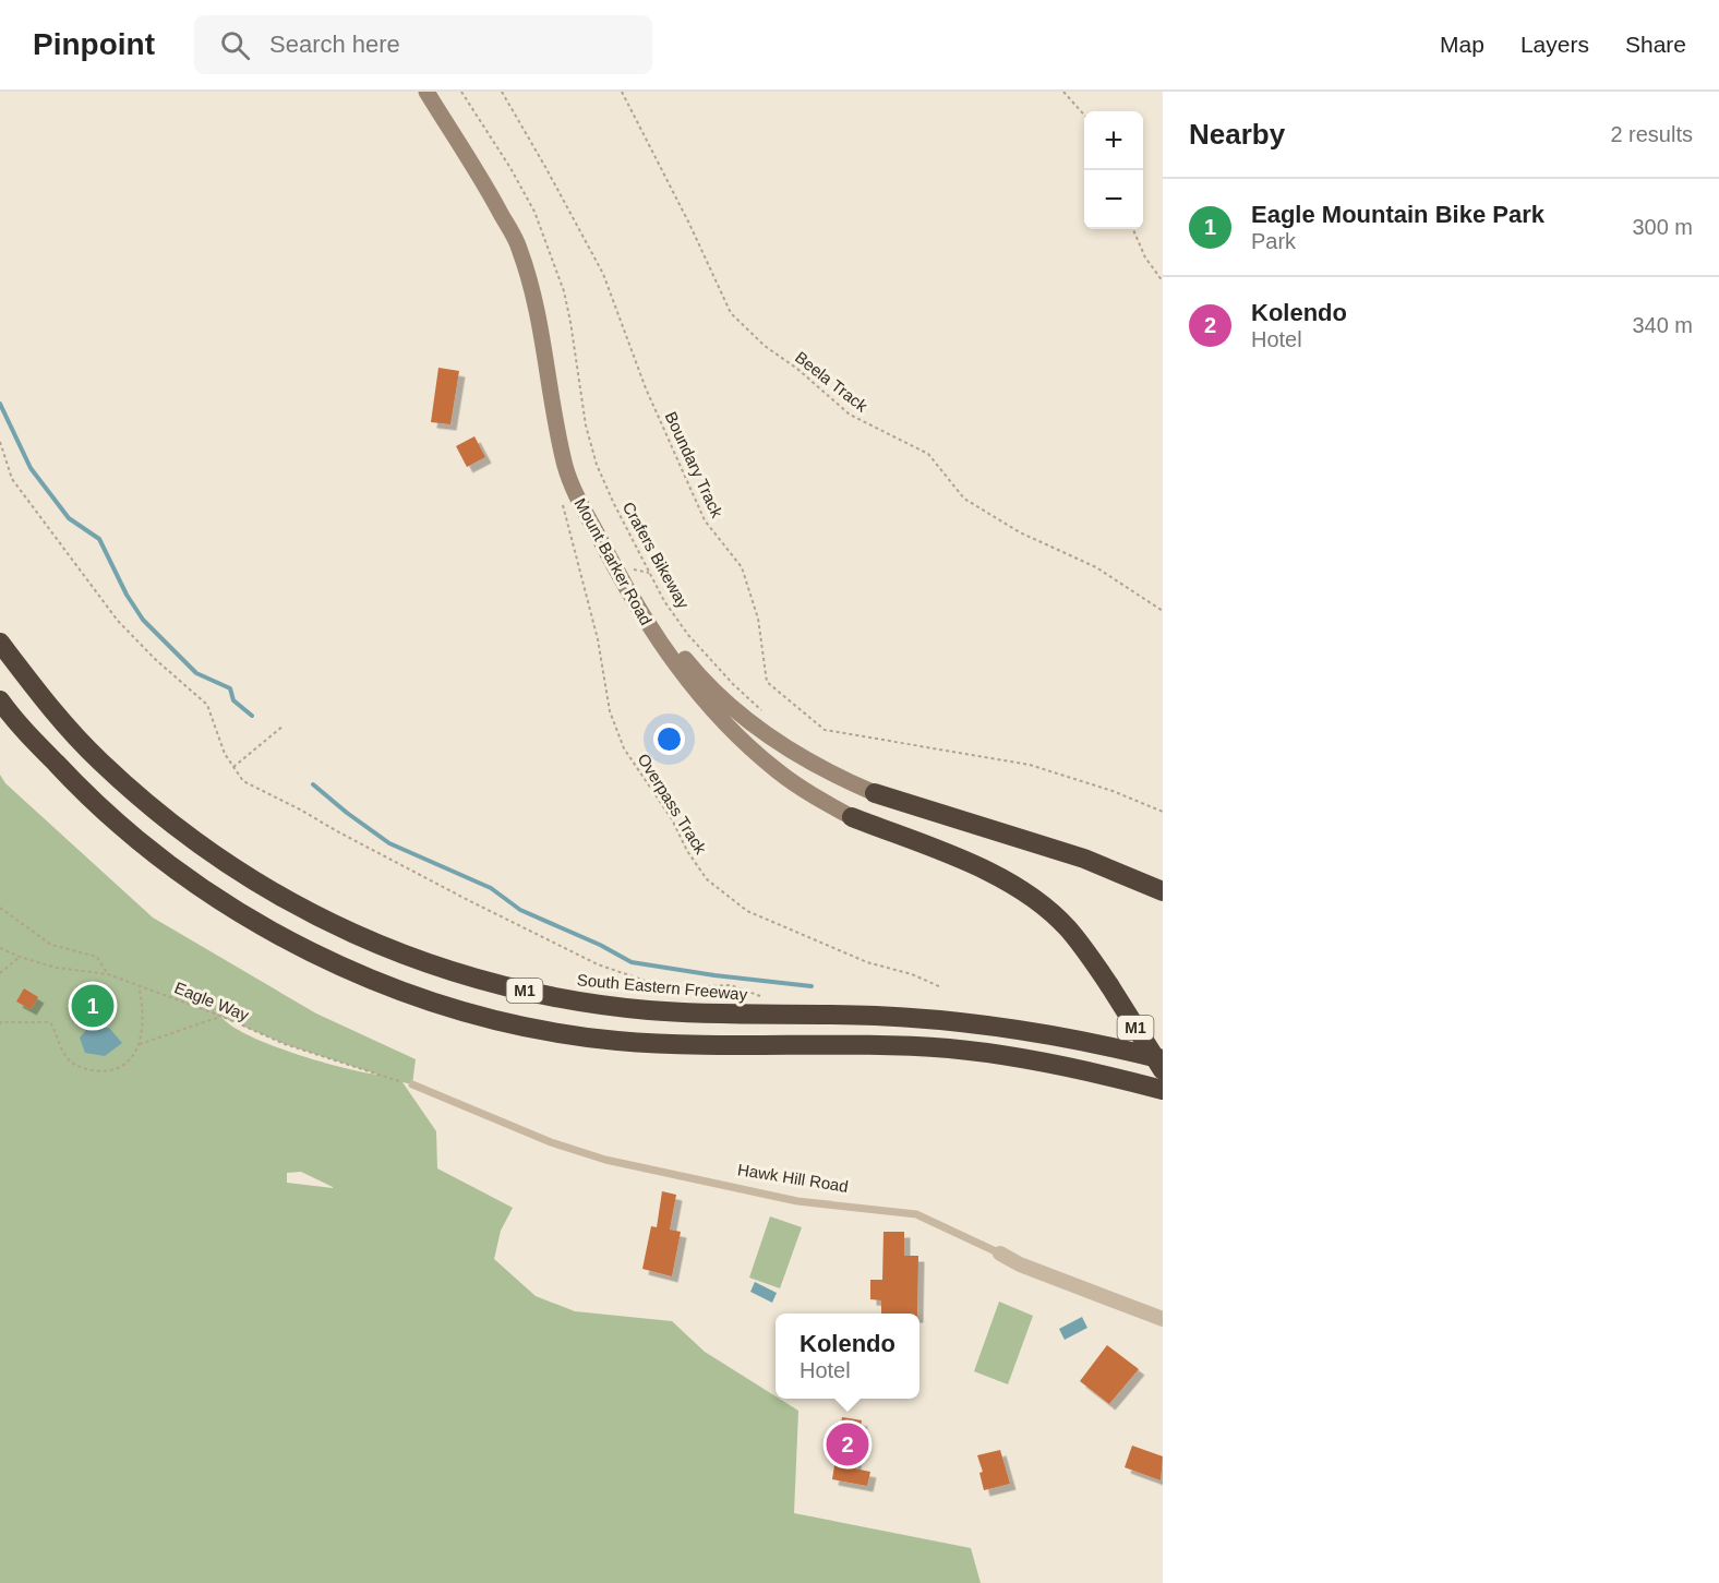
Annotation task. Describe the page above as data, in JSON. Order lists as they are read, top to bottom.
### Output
{
  "streets": {
    "highway": ["South Eastern Freeway", "M1"],
    "main road": ["Mount Barker Road"],
    "street": ["Hawk Hill Road"],
    "path": [
      "Beela Track",
      "Boundary Track",
      "Crafers Bikeway",
      "Overpass Track",
      "Eagle Way"
    ]
  },
  "crossings": [
    ["Mount Barker Road", "M1"],
    ["Eagle Way", "Hawk Hill Road"]
  ],
  "page": {
    "header": "Pinpoint",
    "search": "Search here",
    "nav": ["Map", "Layers", "Share"],
    "heading": ["Nearby", "2 results"],
    "map_buttons": ["+", "−"],
    "list": [
      {
        "mark": "1",
        "name": "Eagle Mountain Bike Park",
        "note": "Park",
        "value": "300 m"
      },
      {
        "mark": "2",
        "name": "Kolendo",
        "note": "Hotel",
        "value": "340 m"
      }
    ],
    "pins": ["1", "2"],
    "popup": ["Kolendo", "Hotel"]
  }
}
